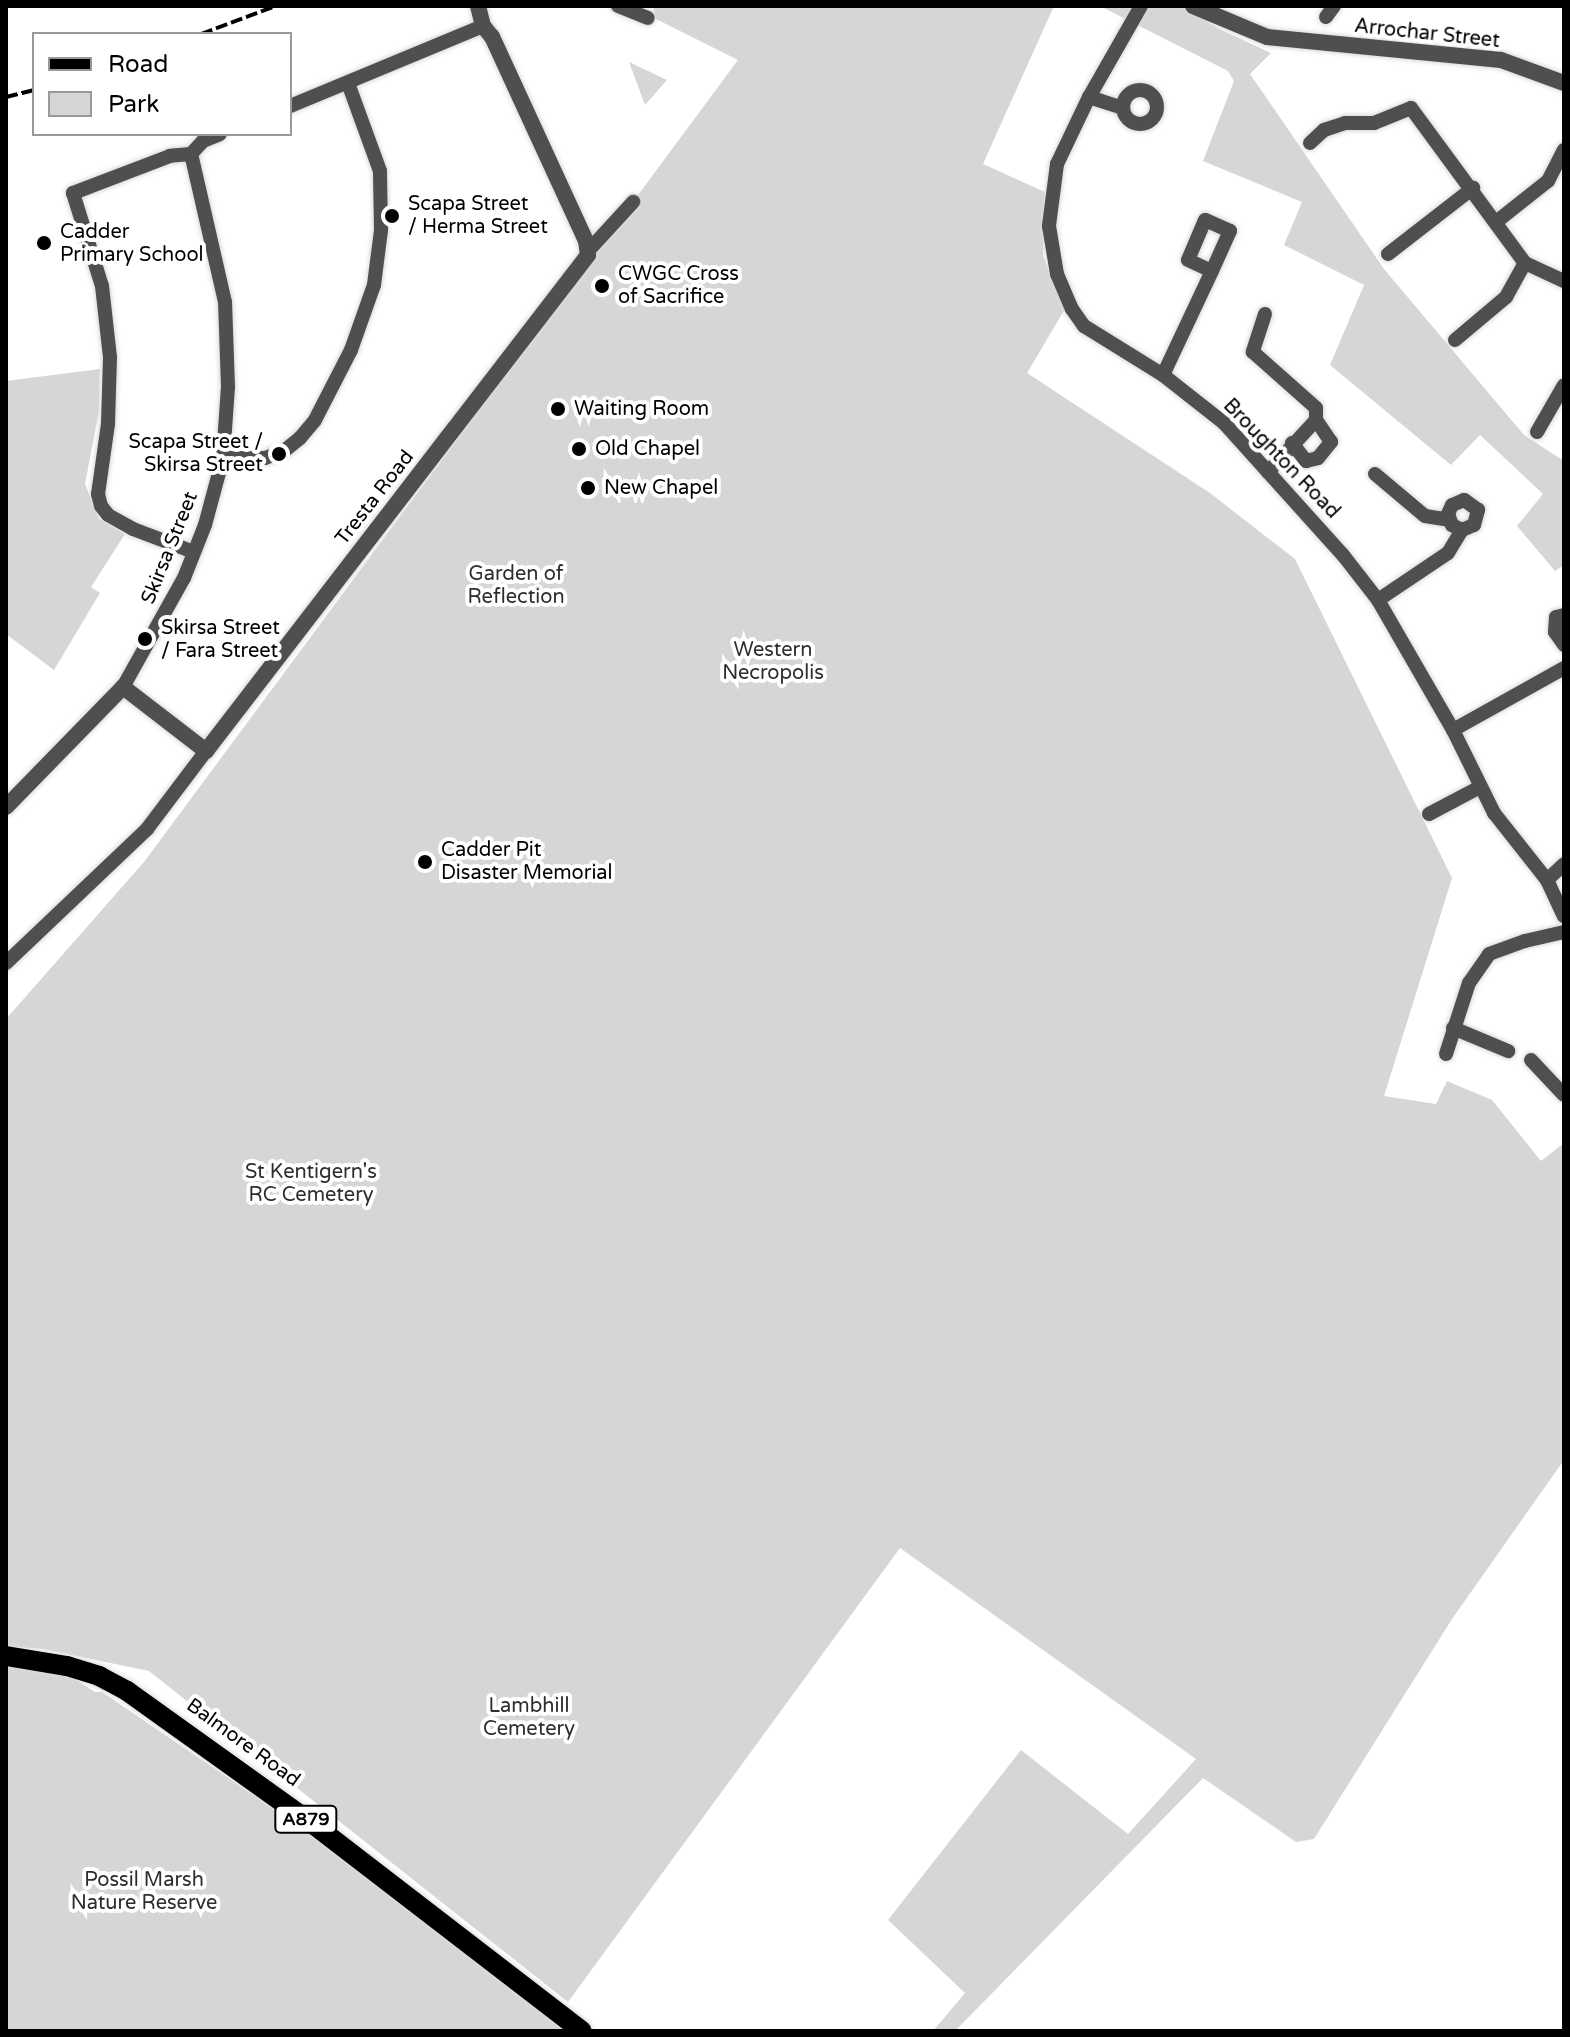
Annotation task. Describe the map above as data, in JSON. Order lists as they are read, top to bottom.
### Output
{
  "streets": {
    "main road": ["Balmore Road", "A879"],
    "street": [
      "Arrochar Street",
      "Broughton Road",
      "Tresta Road",
      "Skirsa Street"
    ]
  },
  "parks": [
    "Garden of Reflection",
    "Western Necropolis",
    "St Kentigern's RC Cemetery",
    "Lambhill Cemetery",
    "Possil Marsh Nature Reserve"
  ],
  "places": [
    "Scapa Street / Herma Street",
    "Cadder Primary School",
    "CWGC Cross of Sacrifice",
    "Waiting Room",
    "Old Chapel",
    "Scapa Street / Skirsa Street",
    "New Chapel",
    "Skirsa Street / Fara Street",
    "Cadder Pit Disaster Memorial"
  ],
  "legend": ["Road", "Park"]
}
